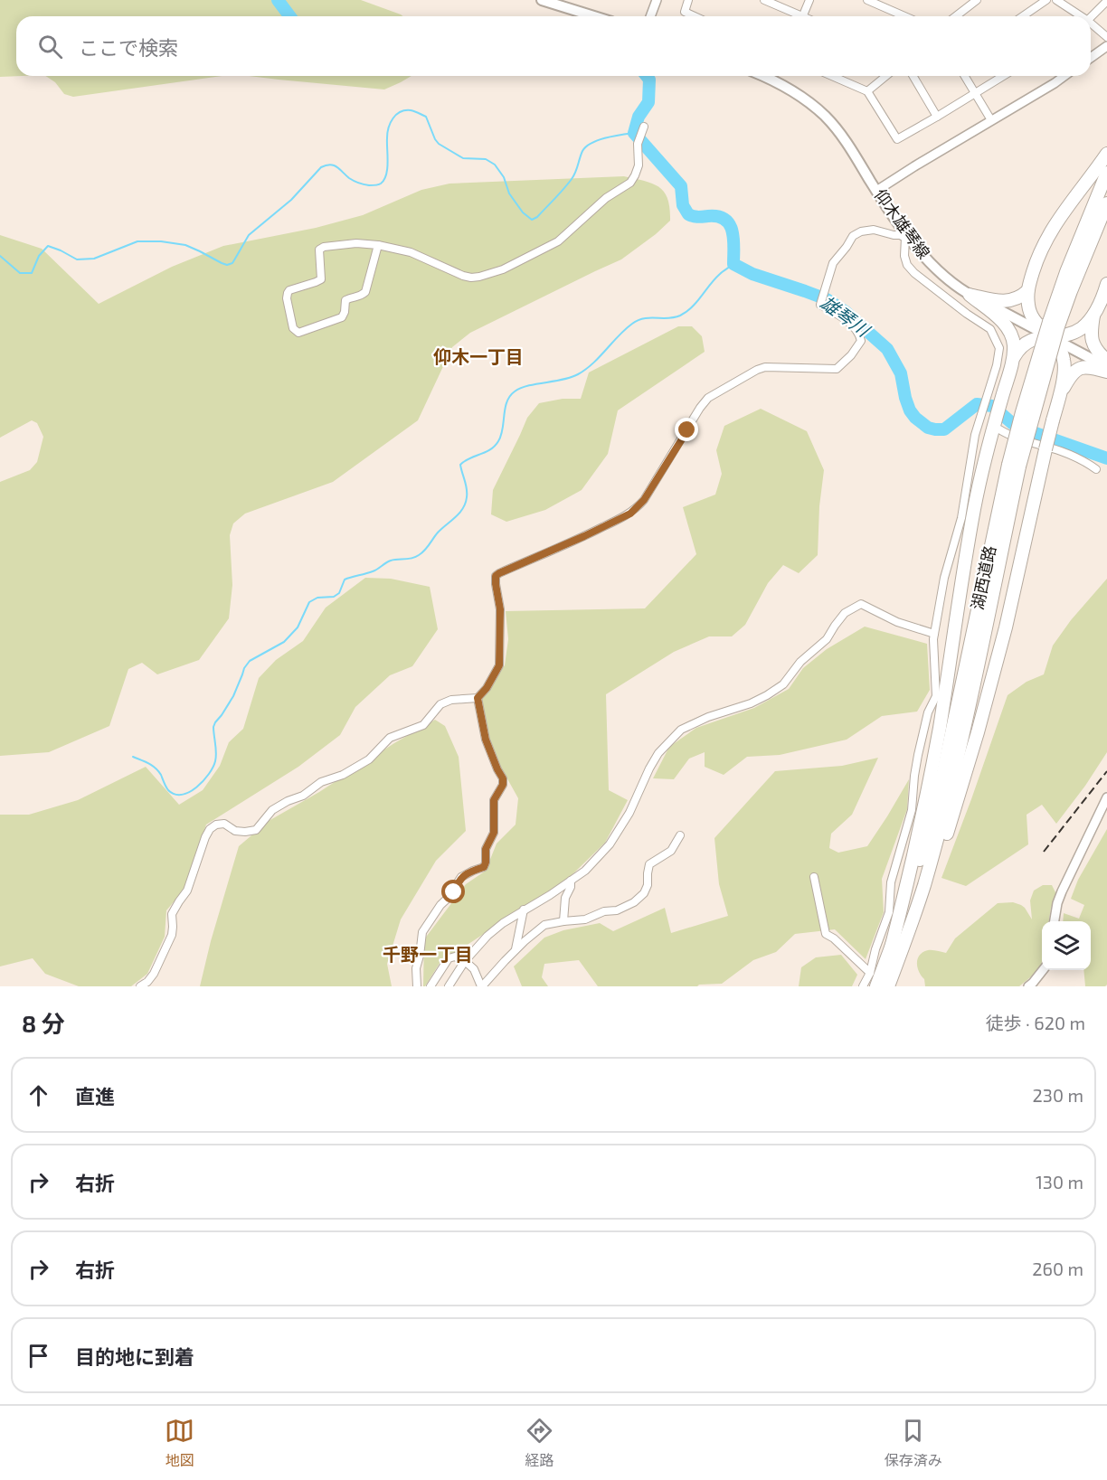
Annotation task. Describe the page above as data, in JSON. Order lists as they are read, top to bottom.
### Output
{
  "streets": {
    "highway": ["湖西道路"],
    "main road": ["仰木雄琴線"]
  },
  "districts": ["仰木一丁目", "千野一丁目"],
  "water": ["雄琴川"],
  "page": {
    "search": "ここで検索",
    "heading": ["8 分", "徒歩 · 620 m"],
    "list": [
      ["直進", "230 m"],
      ["右折", "130 m"],
      ["右折", "260 m"],
      "目的地に到着"
    ],
    "nav": ["地図", "経路", "保存済み"]
  }
}
